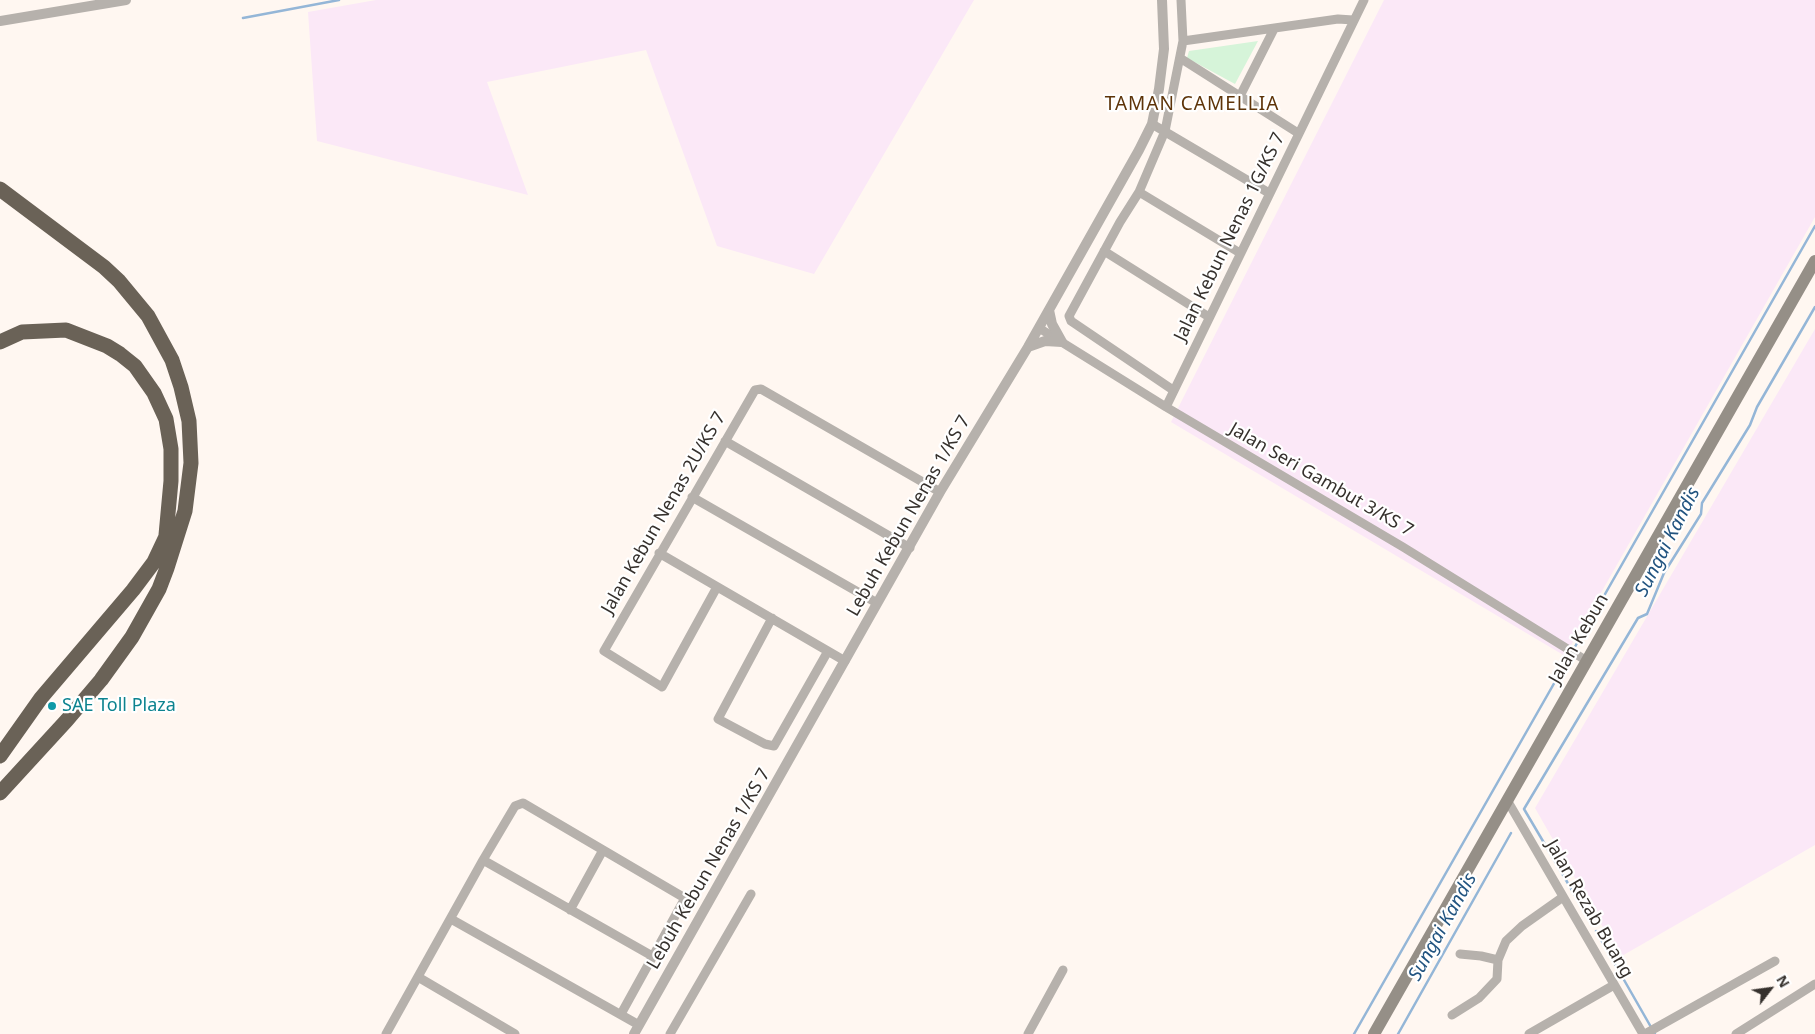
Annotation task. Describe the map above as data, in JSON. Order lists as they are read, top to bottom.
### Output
{
  "streets": {
    "main road": ["Jalan Kebun"],
    "street": [
      "Jalan Kebun Nenas 1G/KS 7",
      "Jalan Seri Gambut 3/KS 7",
      "Jalan Kebun Nenas 2U/KS 7",
      "Lebuh Kebun Nenas 1/KS 7",
      "Jalan Rezab Buang"
    ]
  },
  "crossings": [
    ["Jalan Kebun Nenas 1G/KS 7", "Jalan Seri Gambut 3/KS 7"],
    ["Jalan Seri Gambut 3/KS 7", "Lebuh Kebun Nenas 1/KS 7"],
    ["Jalan Seri Gambut 3/KS 7", "Jalan Kebun"],
    ["Jalan Kebun Nenas 2U/KS 7", "Lebuh Kebun Nenas 1/KS 7"],
    ["Jalan Kebun", "Jalan Rezab Buang"]
  ],
  "districts": ["TAMAN CAMELLIA"],
  "water": ["Sungai Kandis"],
  "places": ["SAE Toll Plaza"],
  "north": "top right"
}
